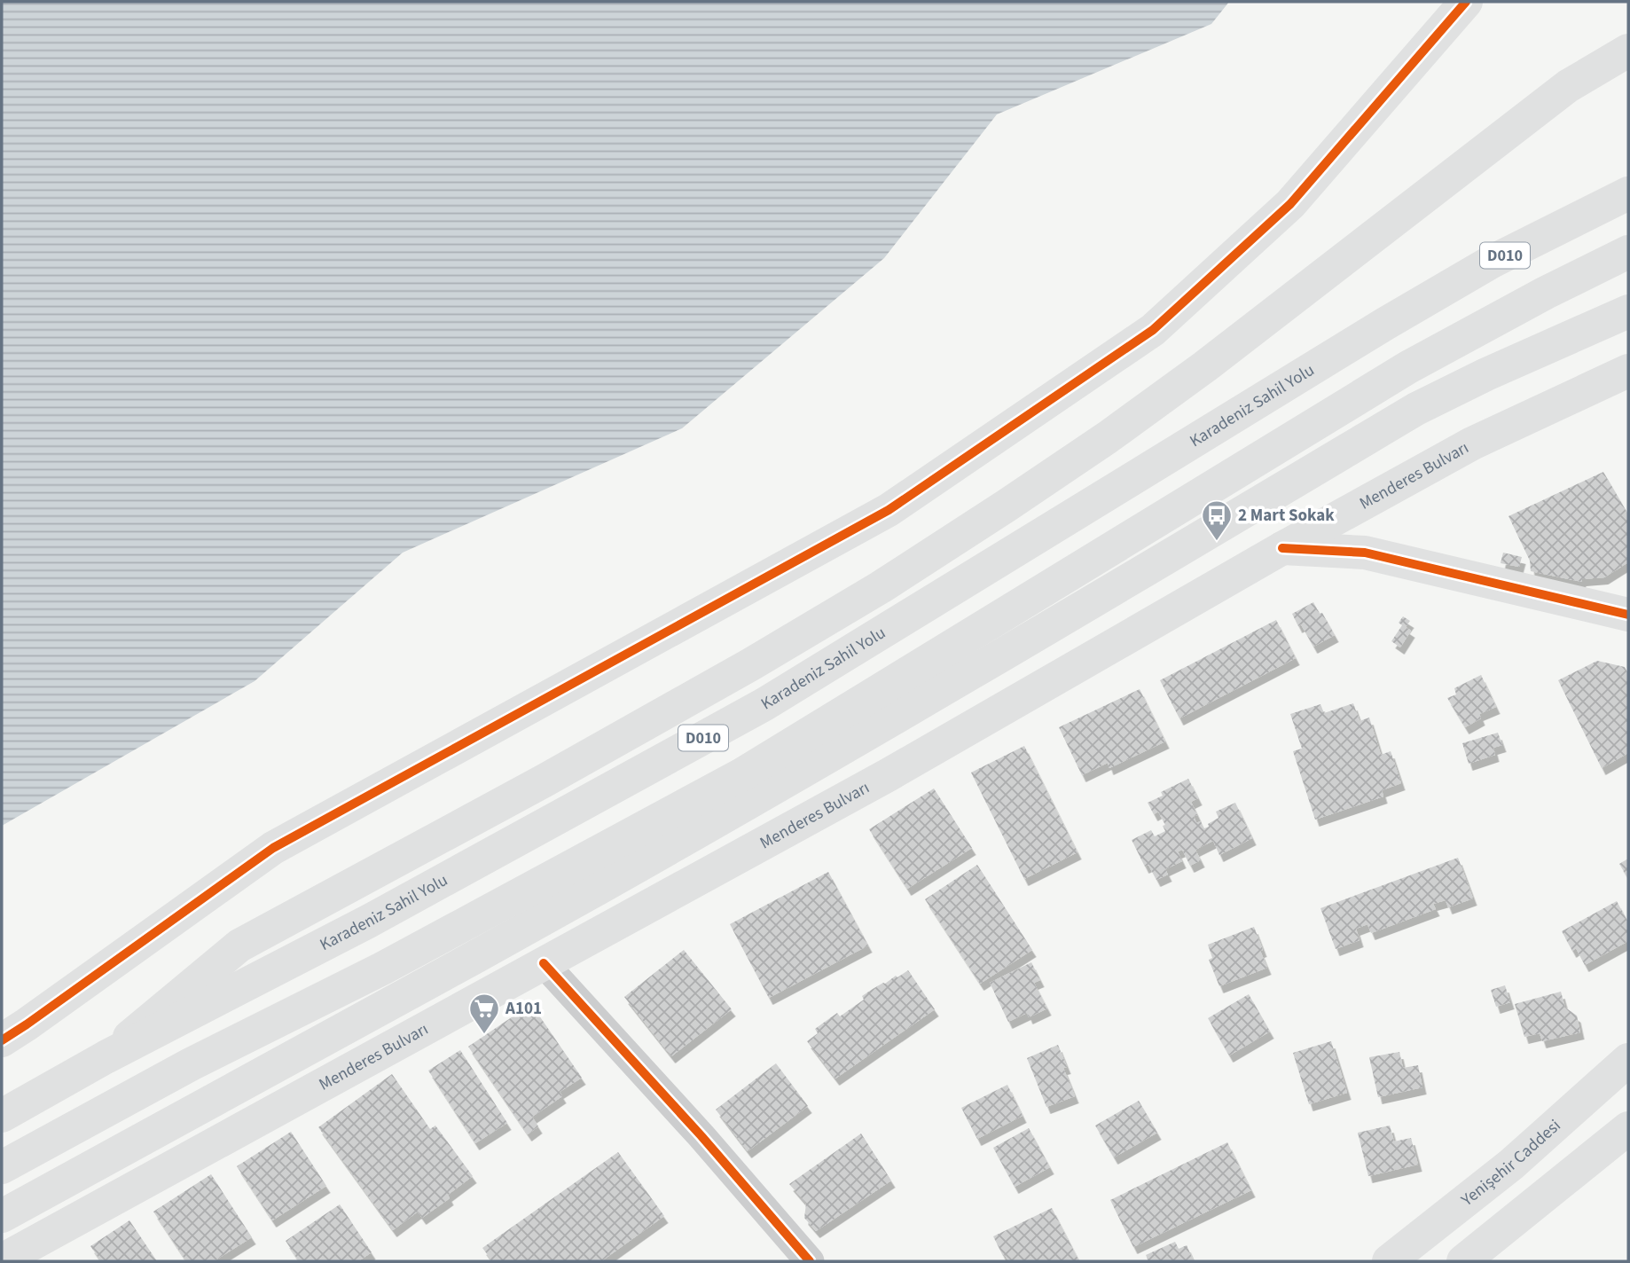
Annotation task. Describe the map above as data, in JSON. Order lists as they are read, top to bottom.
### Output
{
  "streets": {
    "main road": [
      "D010",
      "Karadeniz Sahil Yolu",
      "Menderes Bulvarı",
      "Yenişehir Caddesi"
    ]
  },
  "places": {
    "bus stop": ["2 Mart Sokak"],
    "supermarket": ["A101"]
  }
}
